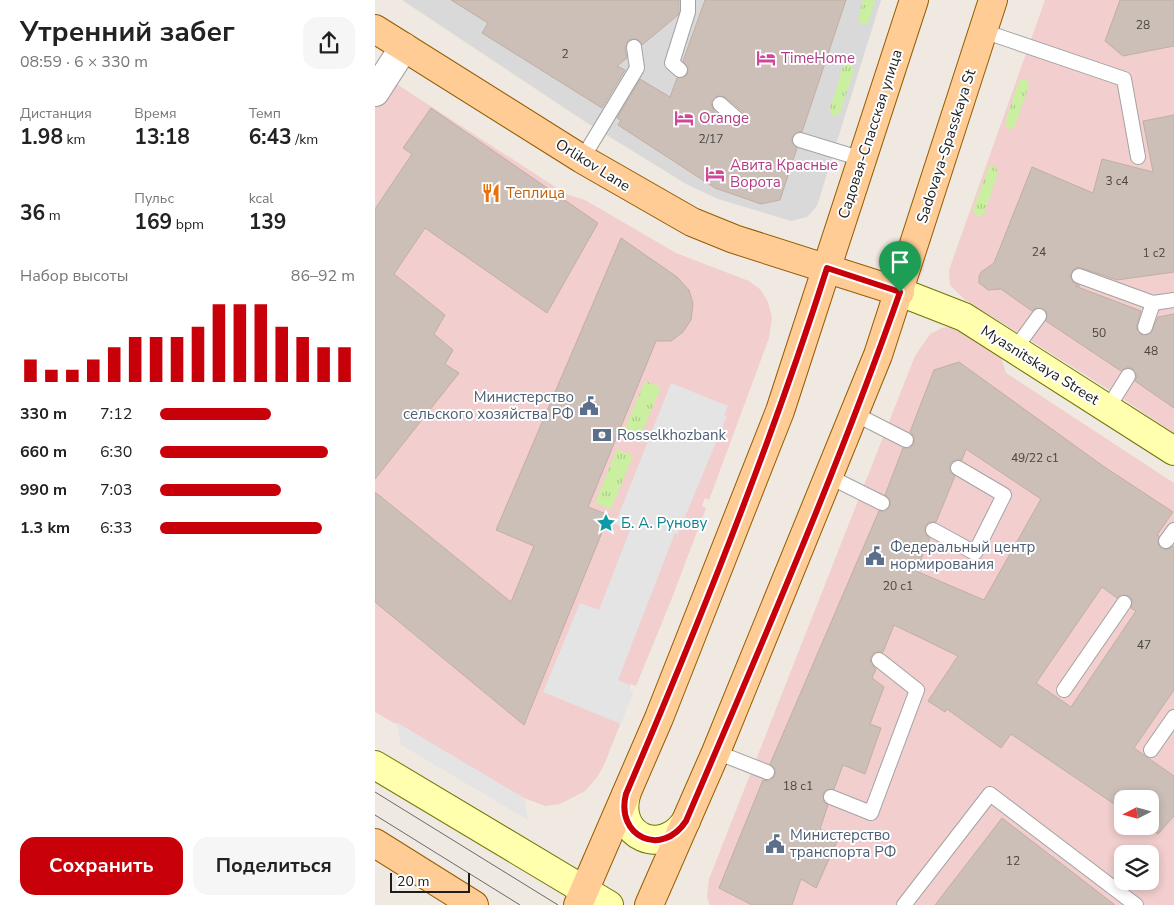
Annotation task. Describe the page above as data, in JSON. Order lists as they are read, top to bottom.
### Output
{
  "streets": {
    "main road": ["Садовая-Спасская улица", "Sadovaya-Spasskaya St", "Orlikov Lane"],
    "street": ["Myasnitskaya Street"]
  },
  "crossings": [
    ["Садовая-Спасская улица", "Orlikov Lane"],
    ["Sadovaya-Spasskaya St", "Orlikov Lane"],
    ["Sadovaya-Spasskaya St", "Myasnitskaya Street"],
    ["Orlikov Lane", "Myasnitskaya Street"]
  ],
  "places": {
    "hotel": ["TimeHome", "Orange", "Авита Красные Ворота"],
    "restaurant": ["Теплица"],
    "public building": ["Министерство сельского хозяйства РФ", "Федеральный центр нормирования", "Министерство транспорта РФ"],
    "bank": ["Rosselkhozbank"],
    "place": ["Б. А. Рунову"]
  },
  "house_numbers": [
    "28",
    "2",
    "2/17",
    "3 с4",
    "24",
    "1 с2",
    "50",
    "48",
    "49/22 с1",
    "20 с1",
    "47",
    "18 с1",
    "12"
  ],
  "scale_bar": "20 m",
  "north": "left",
  "page": {
    "heading": ["Утренний забег", "08:59 · 6 × 330 m"],
    "stats": [
      ["Дистанция", "1.98 km"],
      ["Время", "13:18"],
      ["Темп", "6:43 /km"],
      ["36 m"],
      ["Пульс", "169 bpm"],
      ["kcal", "139"]
    ],
    "chart": ["Набор высоты", "86–92 m"],
    "list": [
      {
        "name": "330 m",
        "note": "7:12"
      },
      {
        "name": "660 m",
        "note": "6:30"
      },
      {
        "name": "990 m",
        "note": "7:03"
      },
      {
        "name": "1.3 km",
        "note": "6:33"
      }
    ],
    "buttons": ["Сохранить", "Поделиться"],
    "scale": "20 m"
  }
}
